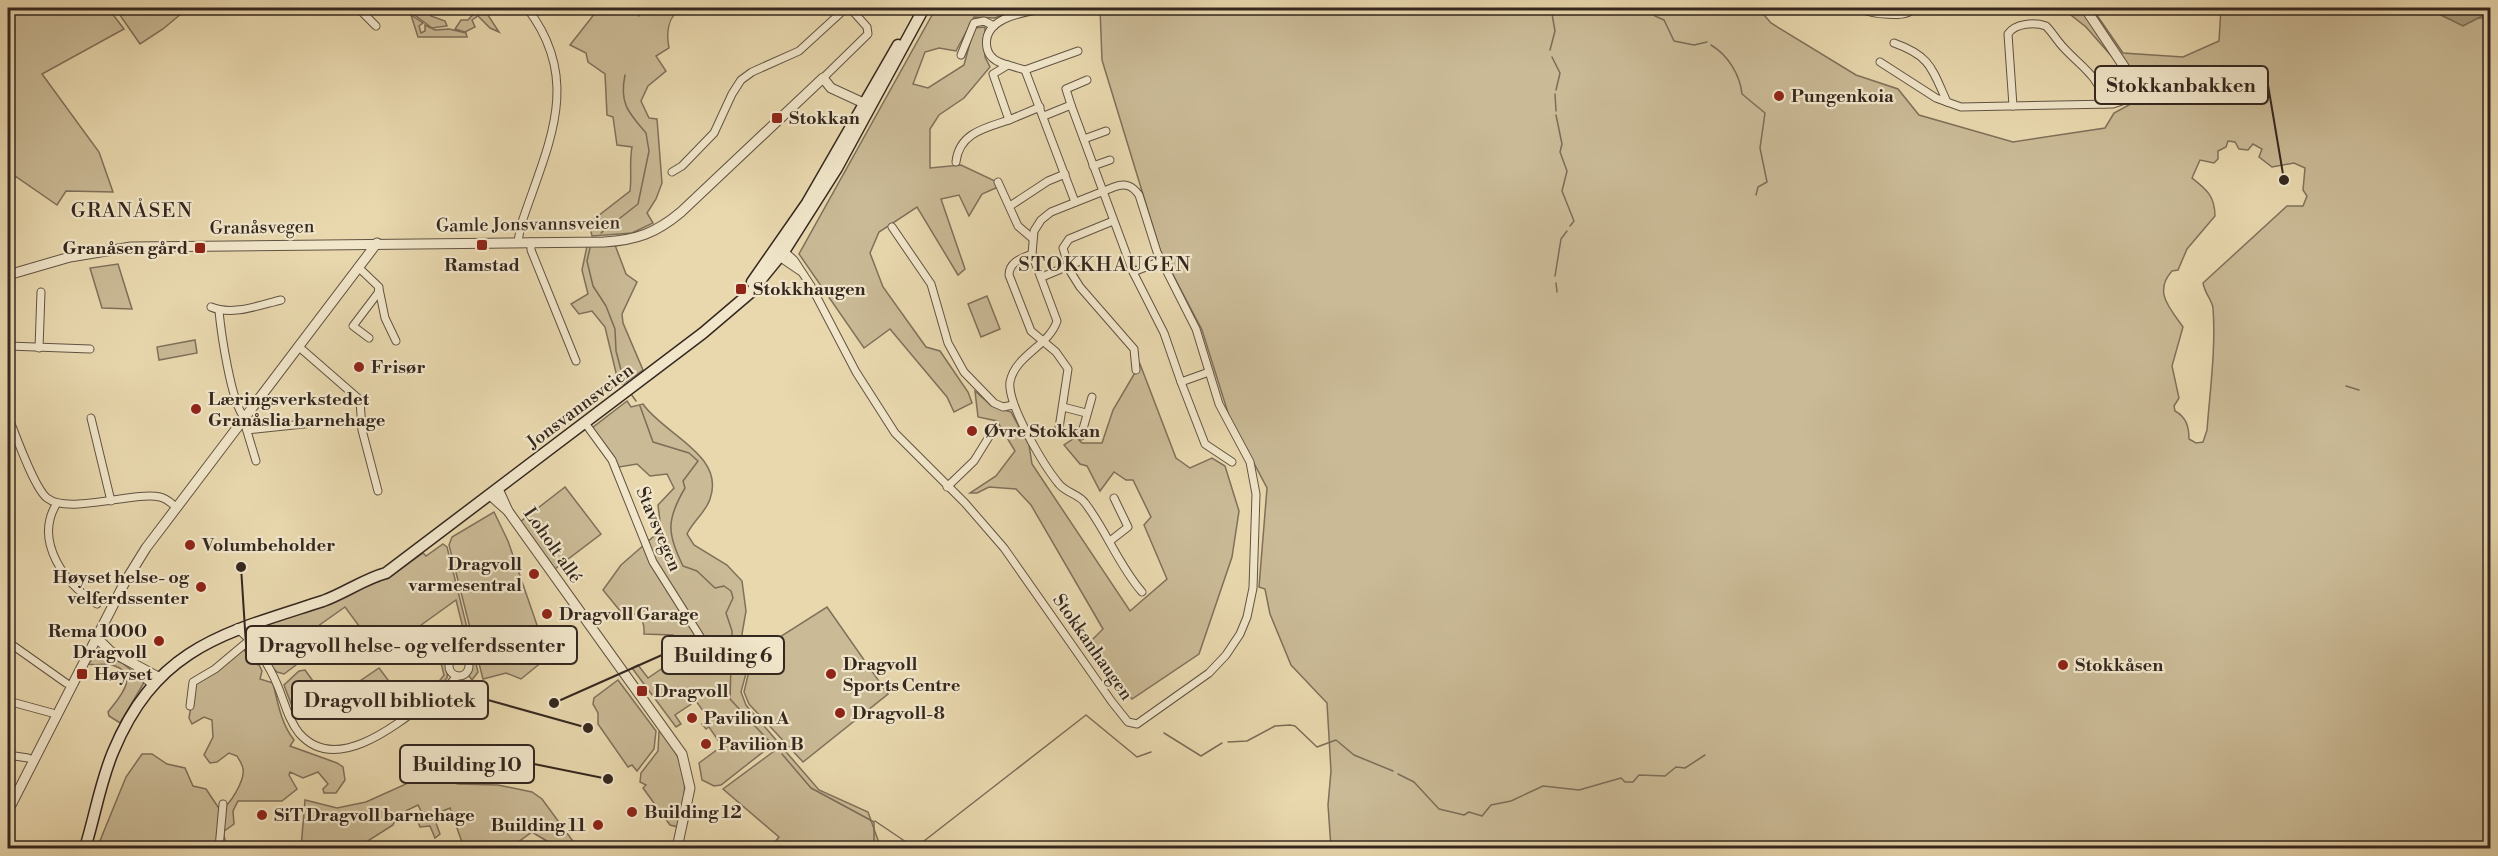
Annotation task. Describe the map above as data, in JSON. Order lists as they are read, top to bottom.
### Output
{
  "streets": {
    "main road": ["Jonsvannsveien"],
    "street": [
      "Gamle Jonsvannsveien",
      "Granåsvegen",
      "Stavsvegen",
      "Loholt allé",
      "Stokkanhaugen"
    ]
  },
  "crossings": [
    ["Gamle Jonsvannsveien", "Granåsvegen"],
    ["Jonsvannsveien", "Stavsvegen"],
    ["Jonsvannsveien", "Loholt allé"],
    ["Jonsvannsveien", "Stokkanhaugen"]
  ],
  "districts": ["GRANÅSEN", "STOKKHAUGEN"],
  "places": {
    "other": [
      "Pungenkoia",
      "Stokkanbakken",
      "Frisør",
      "Læringsverkstedet Granåslia barnehage",
      "Øvre Stokkan",
      "Volumbeholder",
      "Dragvoll helse- og velferdssenter",
      "Dragvoll varmesentral",
      "Høyset helse- og velferdssenter",
      "Dragvoll Garage",
      "Rema 1000 Dragvoll",
      "Stokkåsen",
      "Dragvoll Sports Centre",
      "Building 6",
      "Dragvoll-8",
      "Pavilion A",
      "Dragvoll bibliotek",
      "Pavilion B",
      "Building 10",
      "Building 12",
      "SiT Dragvoll barnehage",
      "Building 11"
    ],
    "transit": [
      "Stokkan",
      "Ramstad",
      "Granåsen gård",
      "Stokkhaugen",
      "Høyset",
      "Dragvoll"
    ]
  }
}
